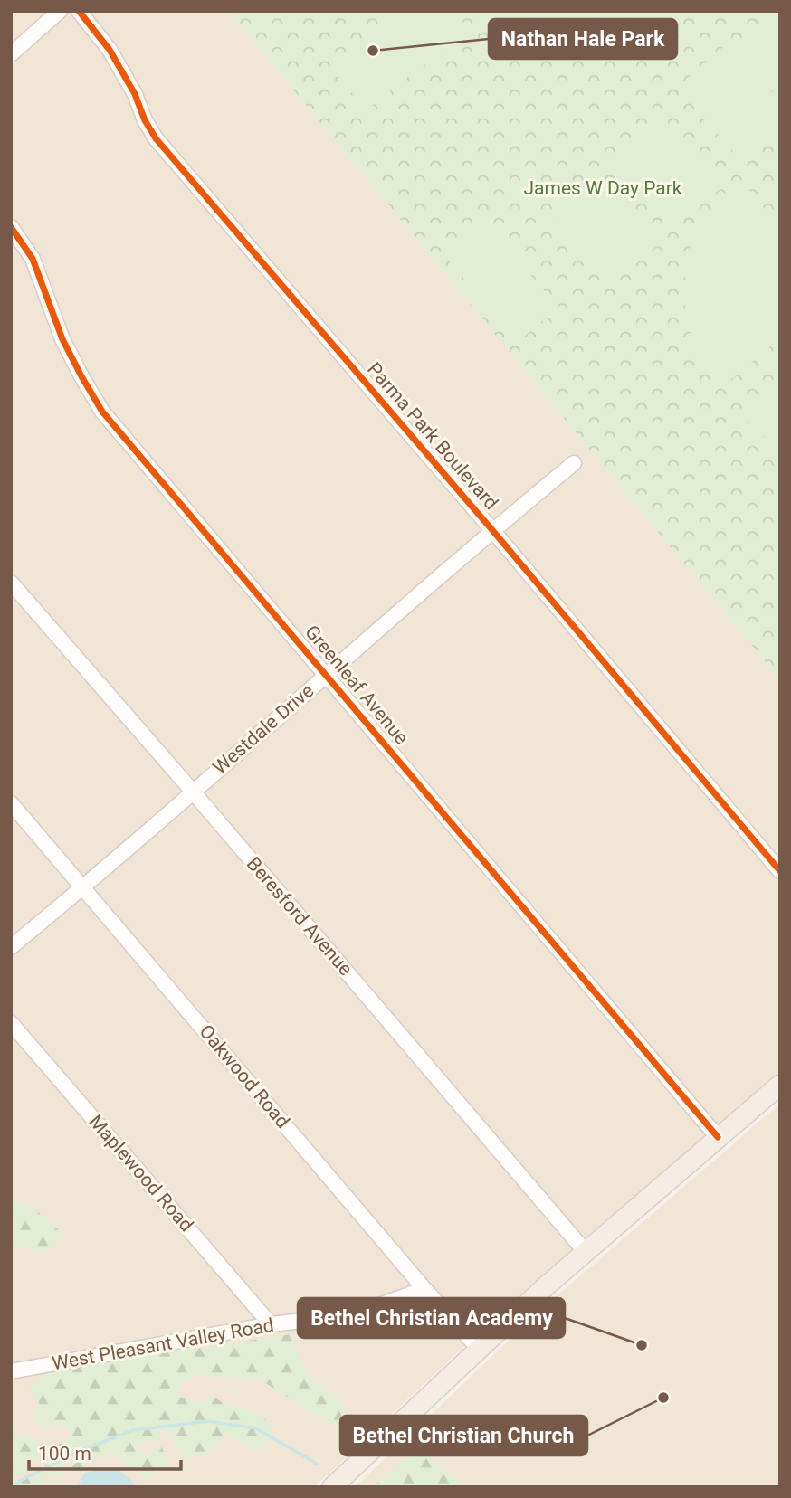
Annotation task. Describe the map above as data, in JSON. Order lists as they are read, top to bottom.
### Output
{
  "streets": {
    "street": [
      "Parma Park Boulevard",
      "Greenleaf Avenue",
      "Westdale Drive",
      "Beresford Avenue",
      "Oakwood Road",
      "Maplewood Road",
      "West Pleasant Valley Road"
    ]
  },
  "crossings": [
    ["Parma Park Boulevard", "Westdale Drive"],
    ["Greenleaf Avenue", "Westdale Drive"],
    ["Westdale Drive", "Beresford Avenue"],
    ["Westdale Drive", "Oakwood Road"],
    ["Oakwood Road", "West Pleasant Valley Road"],
    ["Maplewood Road", "West Pleasant Valley Road"]
  ],
  "parks": ["James W Day Park"],
  "places": ["Nathan Hale Park", "Bethel Christian Academy", "Bethel Christian Church"],
  "scale_bar": "100 m"
}
